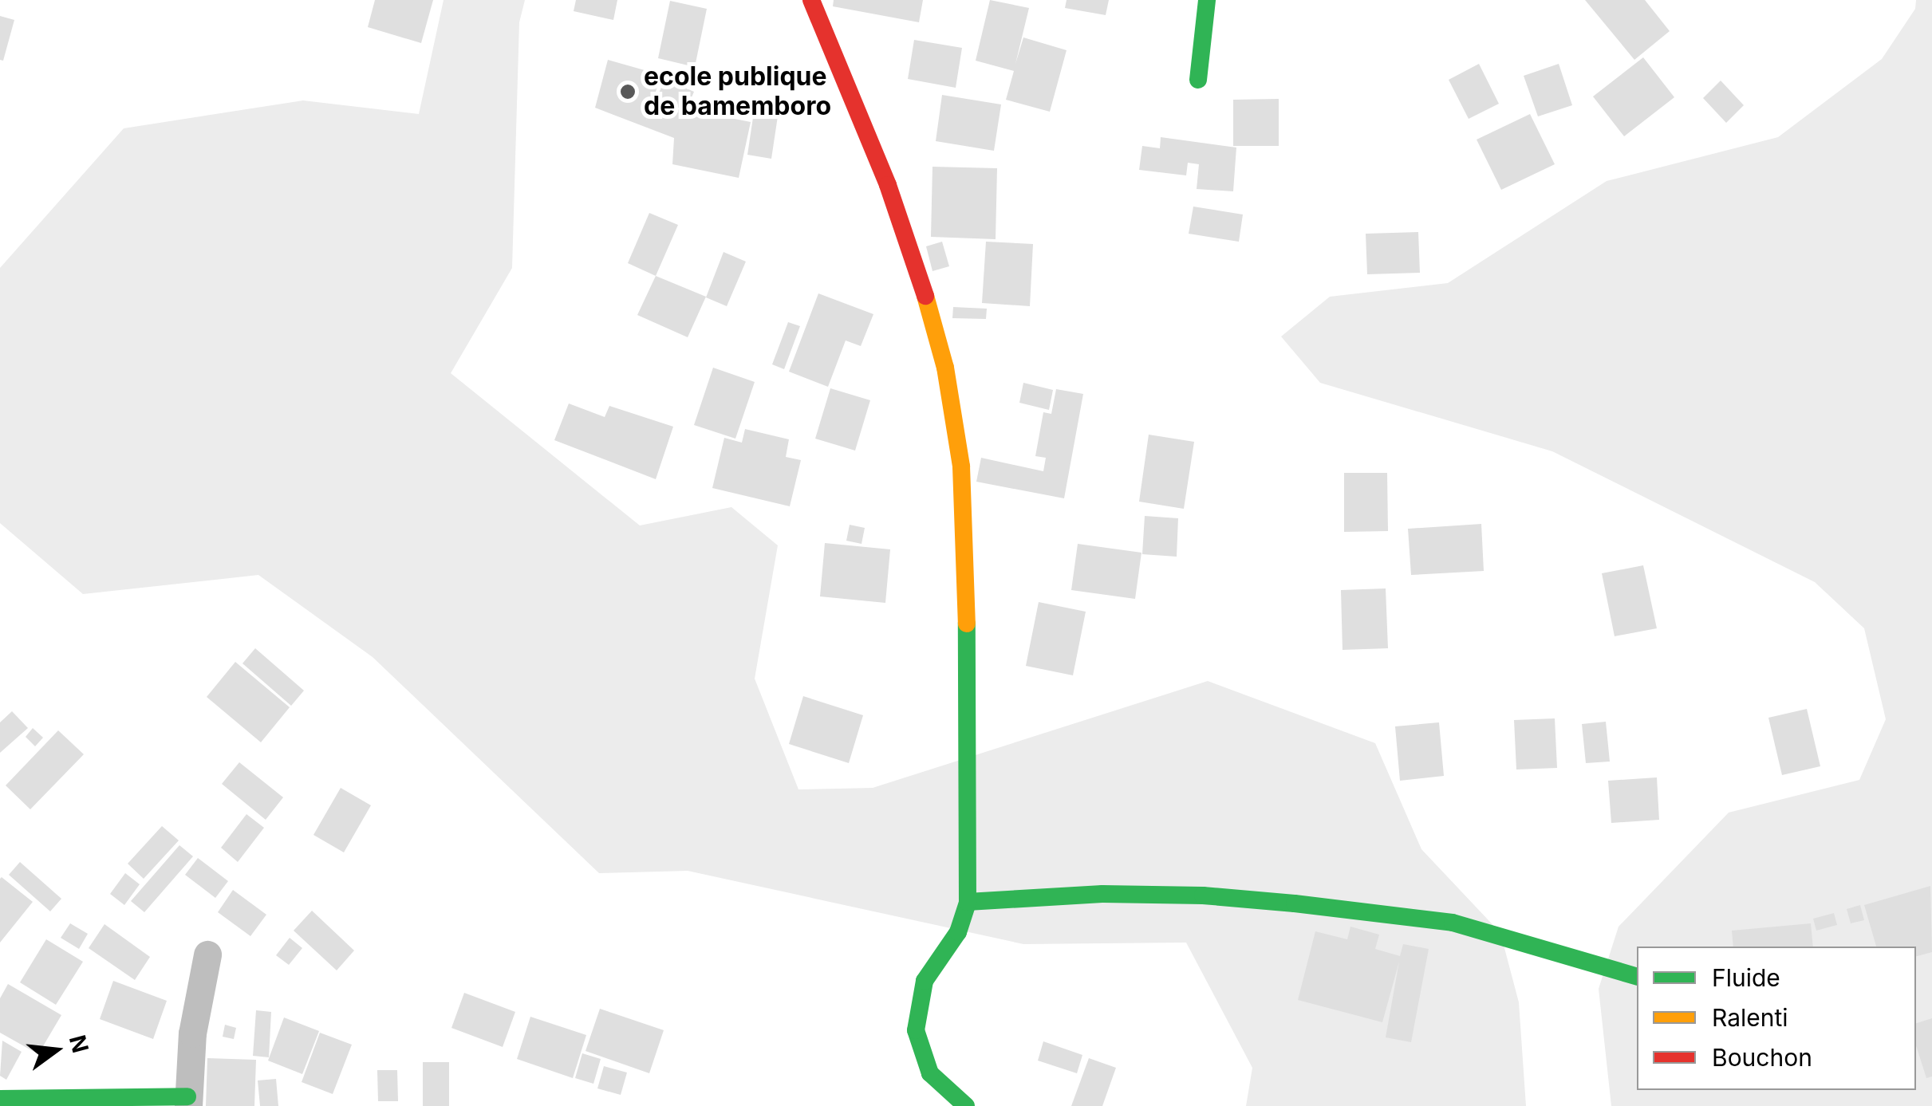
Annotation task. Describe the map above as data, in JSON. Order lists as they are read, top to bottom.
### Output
{
  "places": ["ecole publique de bamemboro"],
  "legend": ["Fluide", "Ralenti", "Bouchon"],
  "north": "right"
}
